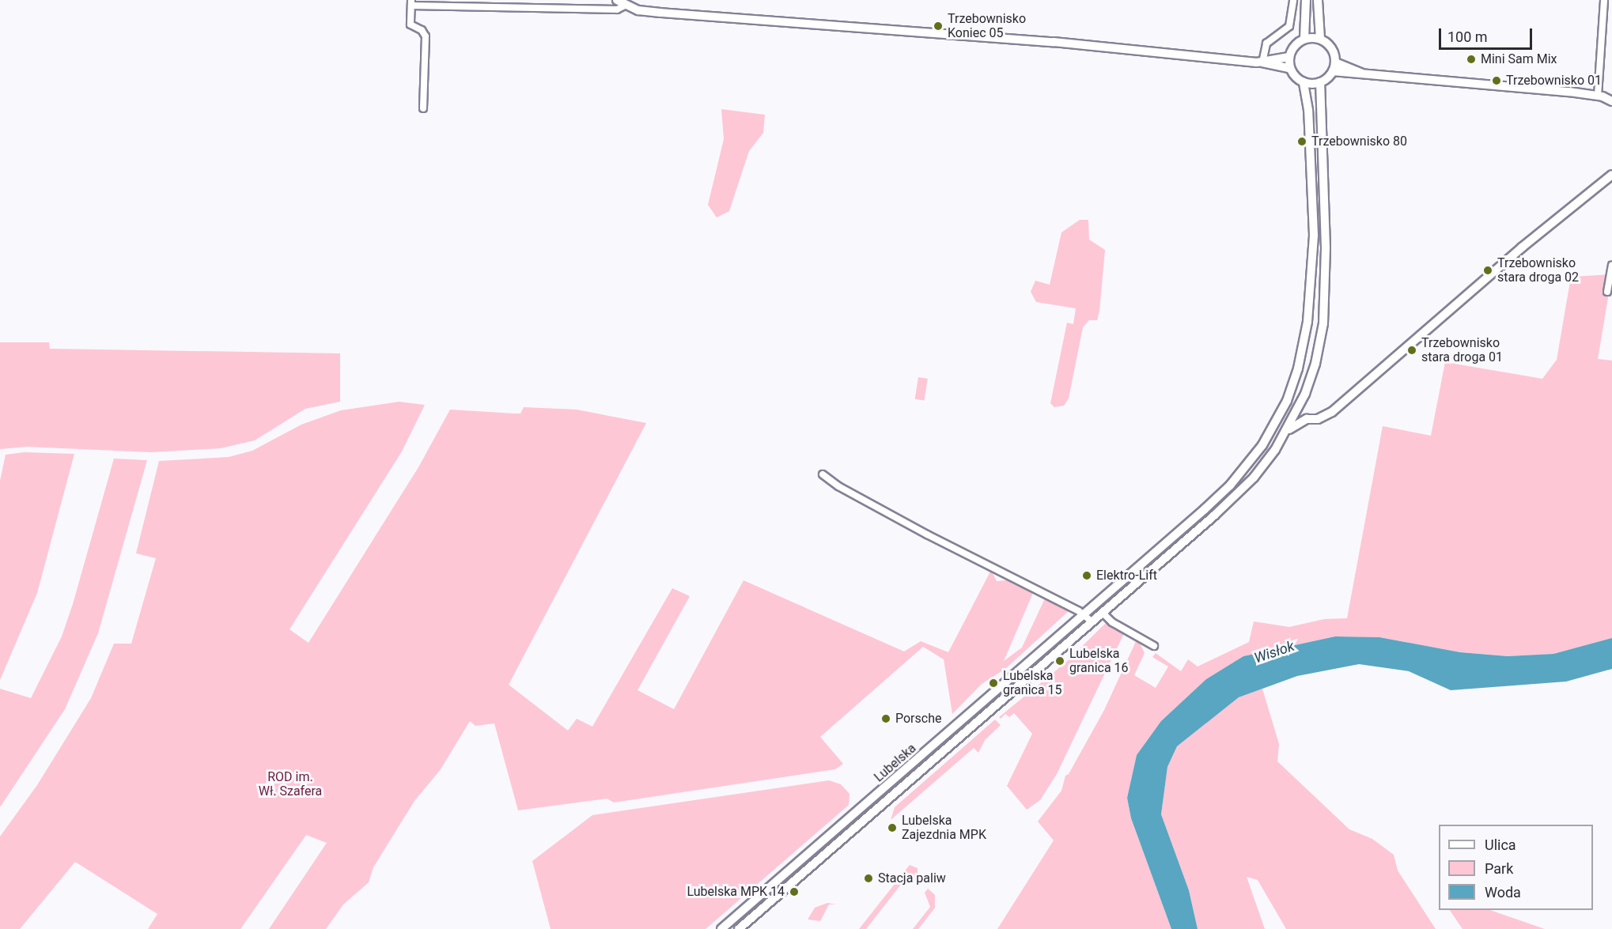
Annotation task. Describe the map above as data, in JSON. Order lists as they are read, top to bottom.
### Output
{
  "streets": {
    "main road": ["Lubelska"]
  },
  "water": ["Wisłok"],
  "parks": ["ROD im. Wł. Szafera"],
  "places": [
    "Trzebownisko Koniec 05",
    "Mini Sam Mix",
    "Trzebownisko 01",
    "Trzebownisko 80",
    "Trzebownisko stara droga 02",
    "Trzebownisko stara droga 01",
    "Elektro-Lift",
    "Lubelska granica 16",
    "Lubelska granica 15",
    "Porsche",
    "Lubelska Zajezdnia MPK",
    "Stacja paliw",
    "Lubelska MPK 14"
  ],
  "legend": ["Ulica", "Park", "Woda"],
  "scale_bar": "100 m"
}
